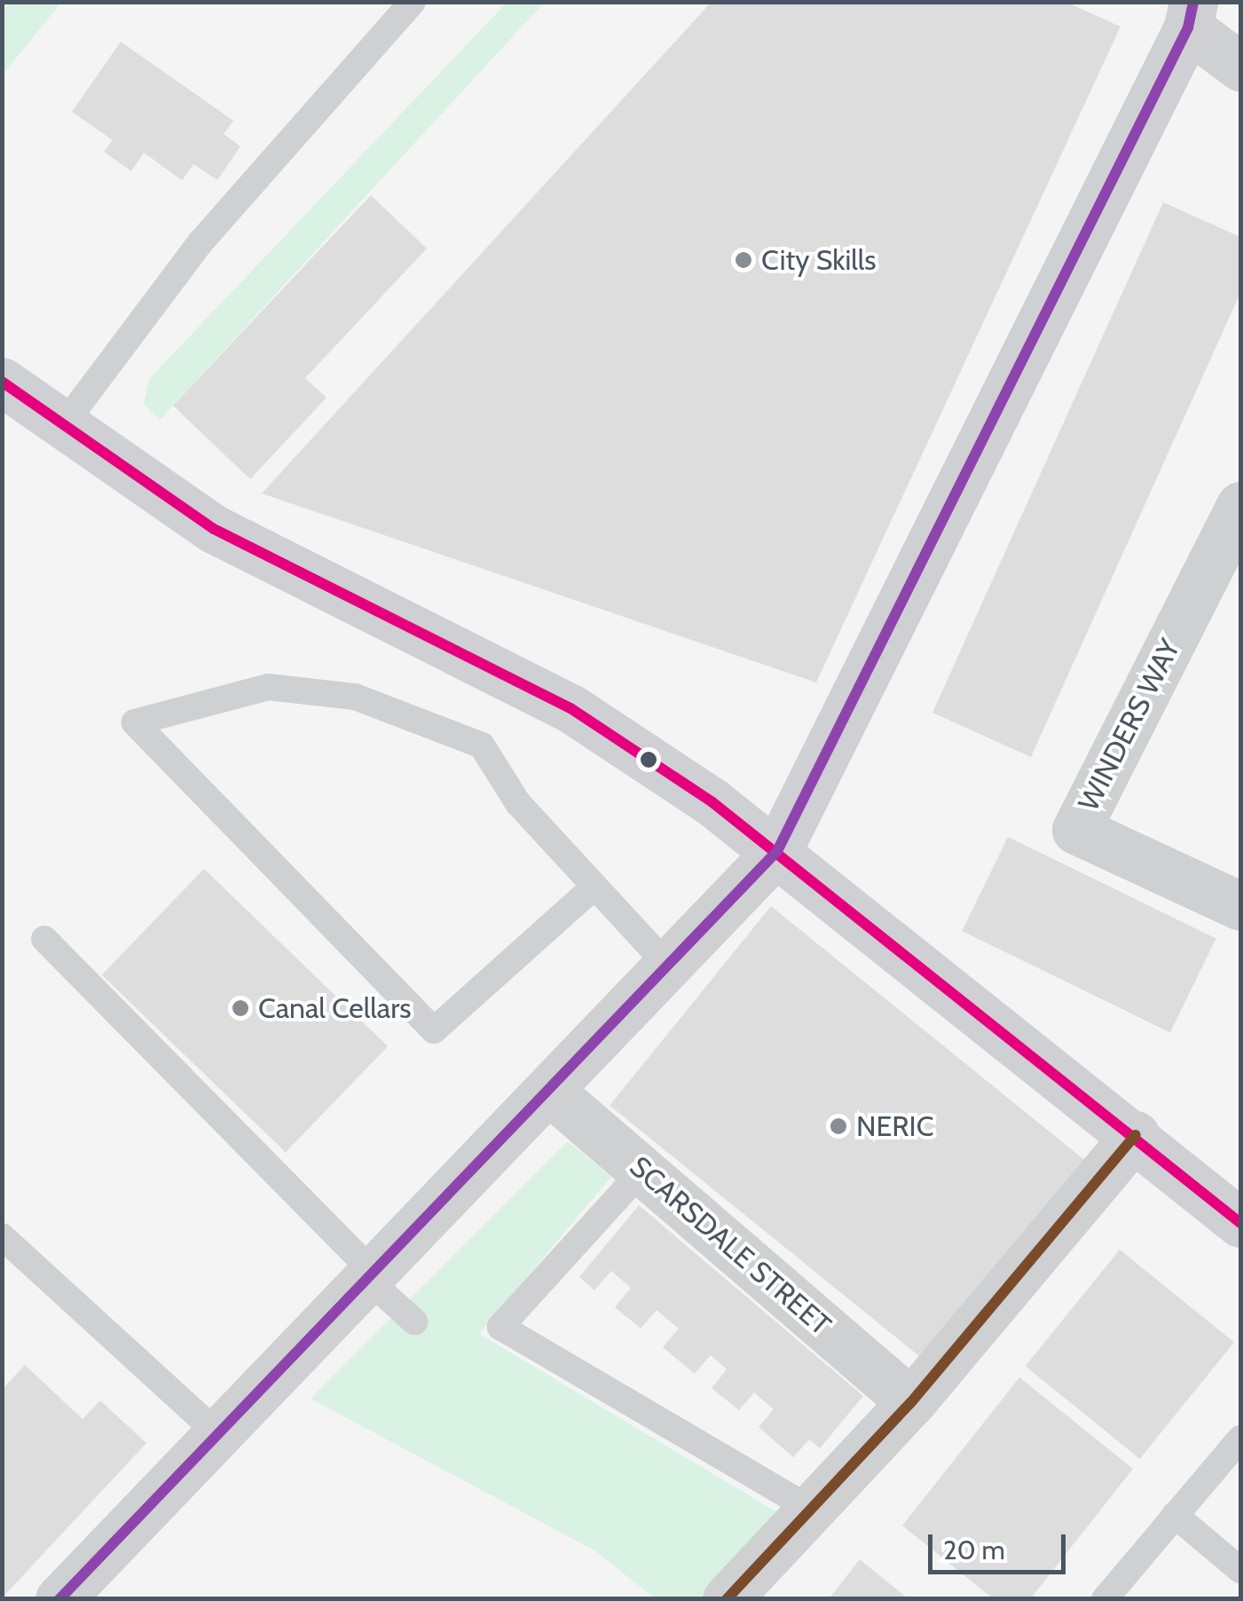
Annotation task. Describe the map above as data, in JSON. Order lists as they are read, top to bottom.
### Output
{
  "streets": {
    "street": ["WINDERS WAY", "SCARSDALE STREET"]
  },
  "places": ["City Skills", "Canal Cellars", "NERIC"],
  "scale_bar": "20 m"
}
